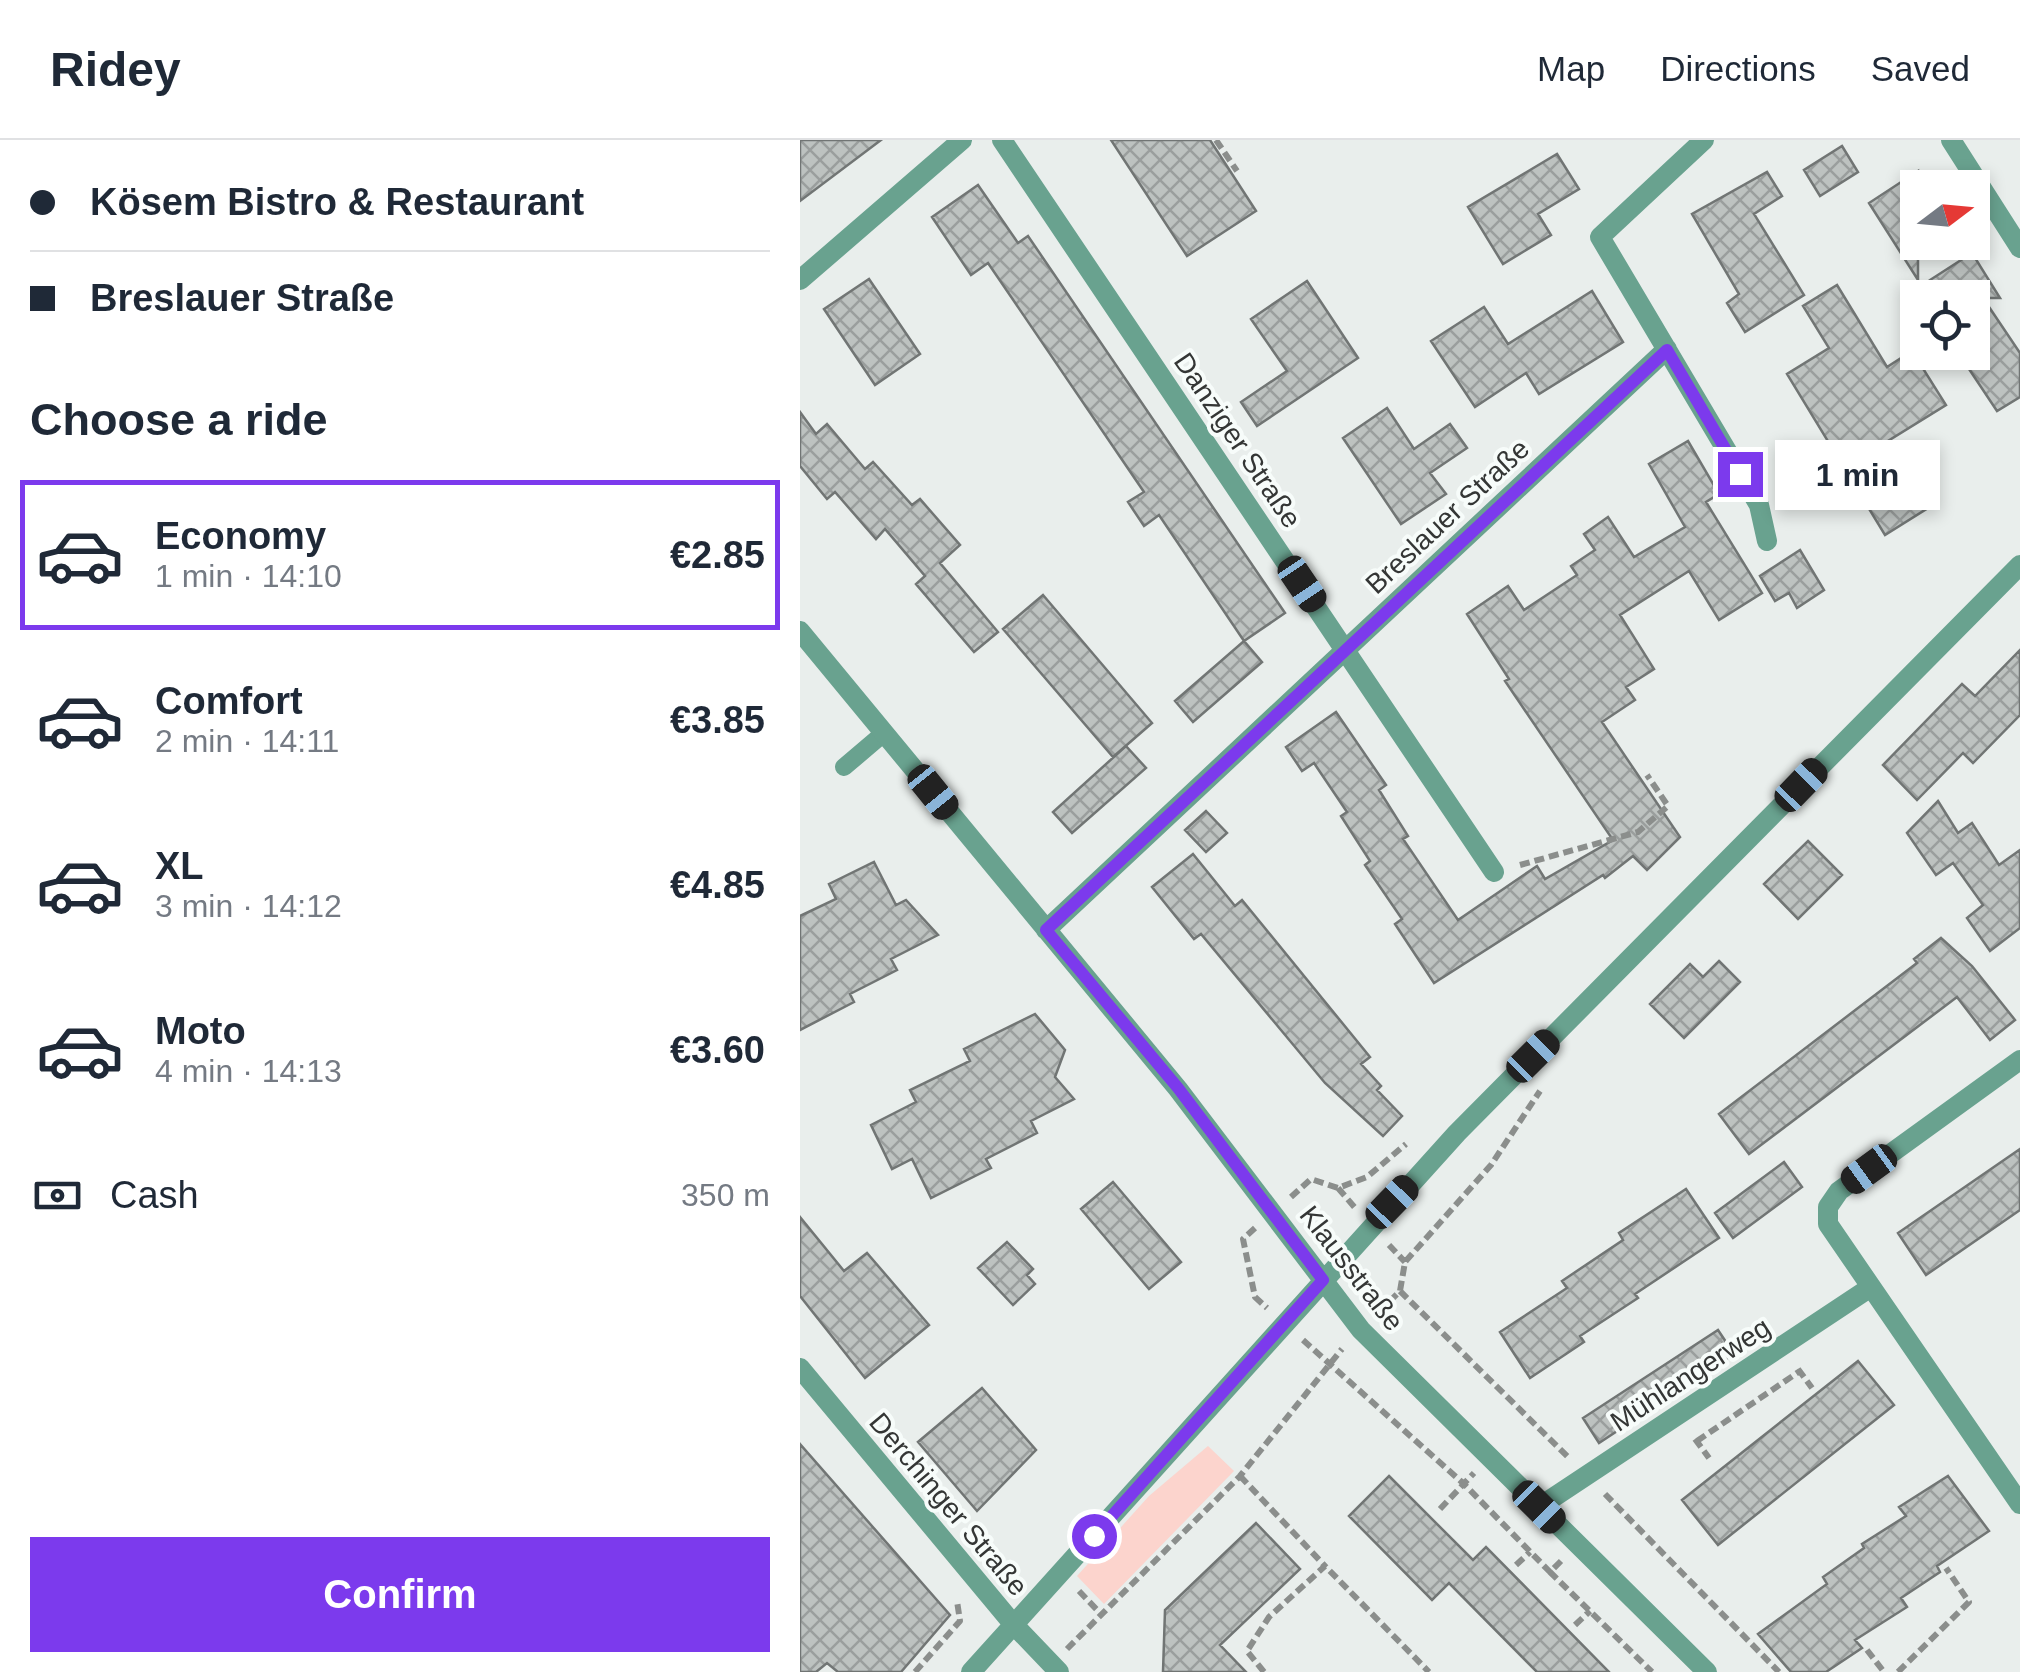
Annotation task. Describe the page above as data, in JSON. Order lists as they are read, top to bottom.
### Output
{
  "streets": {
    "street": [
      "Danziger Straße",
      "Breslauer Straße",
      "Klausstraße",
      "Mühlangerweg",
      "Derchinger Straße"
    ]
  },
  "crossings": [
    ["Danziger Straße", "Breslauer Straße"],
    ["Breslauer Straße", "Klausstraße"],
    ["Klausstraße", "Mühlangerweg"]
  ],
  "north": "right",
  "page": {
    "header": "Ridey",
    "nav": ["Map", "Directions", "Saved"],
    "banner": ["Kösem Bistro & Restaurant", "Breslauer Straße"],
    "heading": "Choose a ride",
    "bubble": "1 min",
    "list": [
      {
        "name": "Economy",
        "note": "1 min · 14:10",
        "value": "€2.85"
      },
      {
        "name": "Comfort",
        "note": "2 min · 14:11",
        "value": "€3.85"
      },
      {
        "name": "XL",
        "note": "3 min · 14:12",
        "value": "€4.85"
      },
      {
        "name": "Moto",
        "note": "4 min · 14:13",
        "value": "€3.60"
      }
    ],
    "pay": ["Cash", "350 m"],
    "buttons": "Confirm"
  }
}
